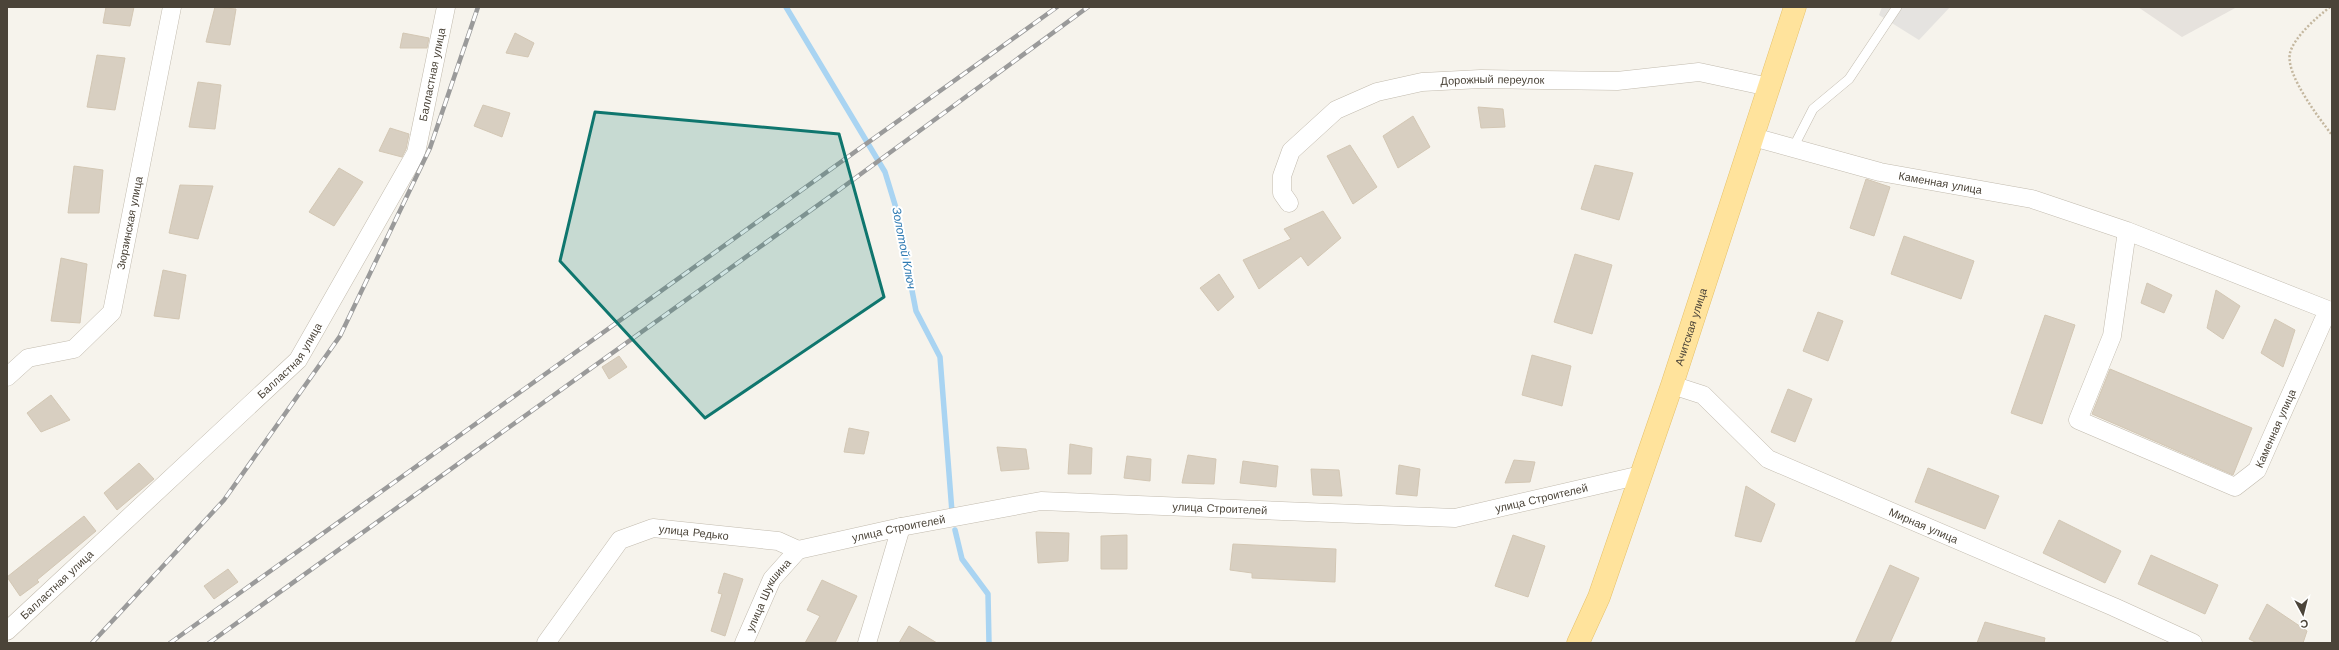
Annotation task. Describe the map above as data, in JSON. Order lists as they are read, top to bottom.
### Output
{
  "streets": {
    "main road": ["Ачитская улица"],
    "street": [
      "Балластная улица",
      "Дорожный переулок",
      "Каменная улица",
      "Зюрзинская улица",
      "улица Строителей",
      "Мирная улица",
      "улица Редько",
      "улица Шукшина"
    ]
  },
  "crossings": [
    ["Дорожный переулок", "Ачитская улица"],
    ["Каменная улица", "Ачитская улица"],
    ["Ачитская улица", "улица Строителей"],
    ["Ачитская улица", "Мирная улица"],
    ["улица Строителей", "улица Редько"],
    ["улица Строителей", "улица Шукшина"],
    ["улица Редько", "улица Шукшина"]
  ],
  "water": ["Золотой Ключ"],
  "north": "bottom"
}
